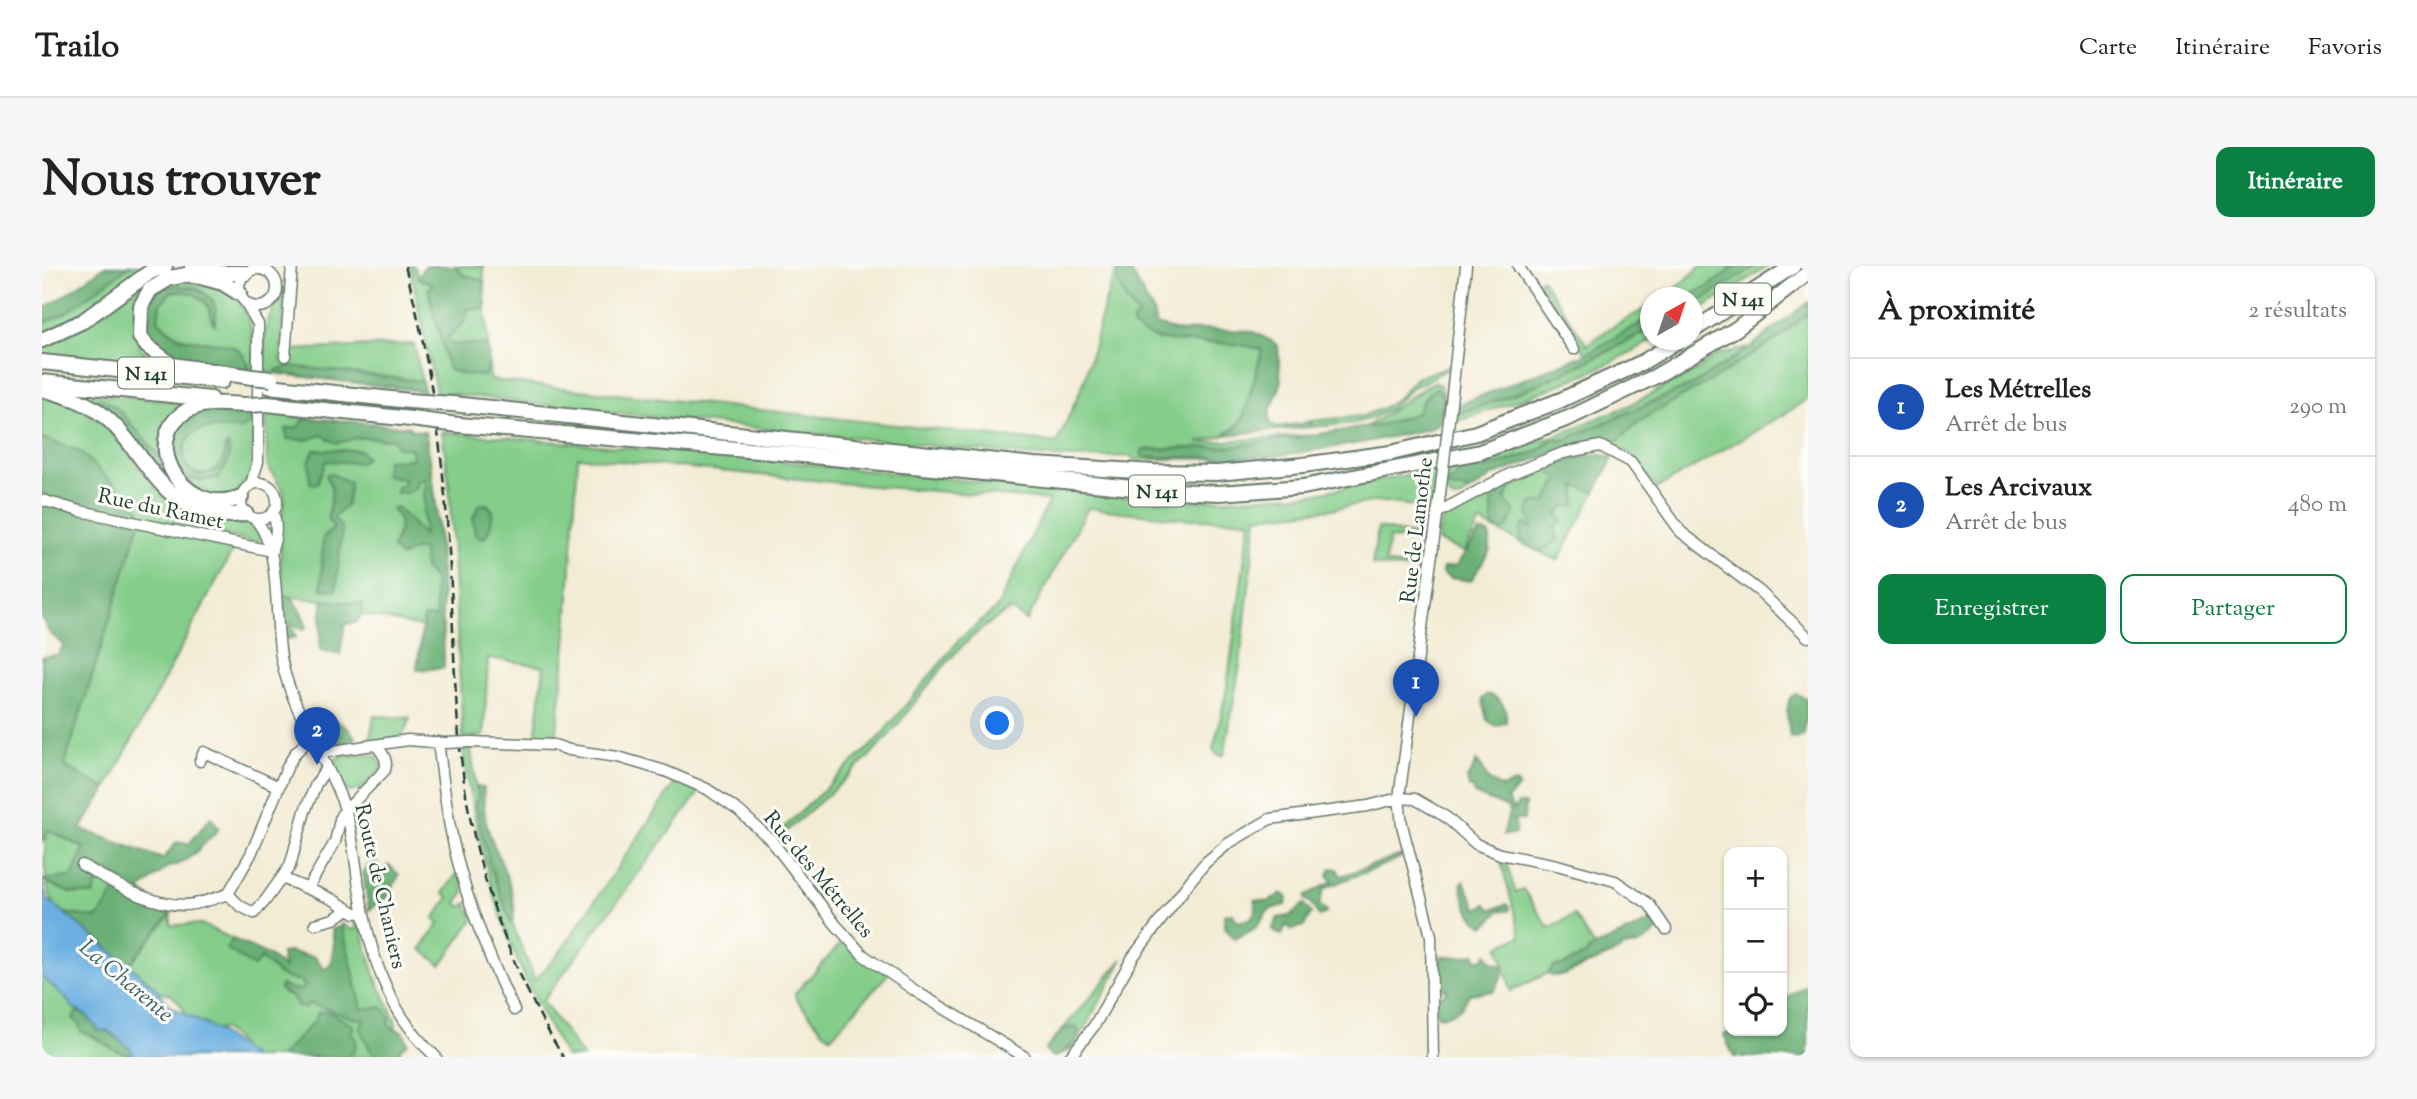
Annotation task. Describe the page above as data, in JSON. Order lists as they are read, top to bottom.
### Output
{
  "streets": {
    "highway": ["N 141"],
    "street": [
      "Rue du Ramet",
      "Rue de Lamothe",
      "Rue des Métrelles",
      "Route de Chaniers"
    ]
  },
  "crossings": [
    ["Rue du Ramet", "Route de Chaniers"],
    ["Rue des Métrelles", "Route de Chaniers"]
  ],
  "water": ["La Charente"],
  "north": "top right",
  "page": {
    "header": "Trailo",
    "nav": ["Carte", "Itinéraire", "Favoris"],
    "title": "Nous trouver",
    "buttons": [
      "Itinéraire",
      ["Enregistrer", "Partager"]
    ],
    "heading": ["À proximité", "2 résultats"],
    "list": [
      {
        "mark": "1",
        "name": "Les Métrelles",
        "note": "Arrêt de bus",
        "value": "290 m"
      },
      {
        "mark": "2",
        "name": "Les Arcivaux",
        "note": "Arrêt de bus",
        "value": "480 m"
      }
    ],
    "pins": ["1", "2"],
    "map_buttons": ["+", "−"]
  }
}
